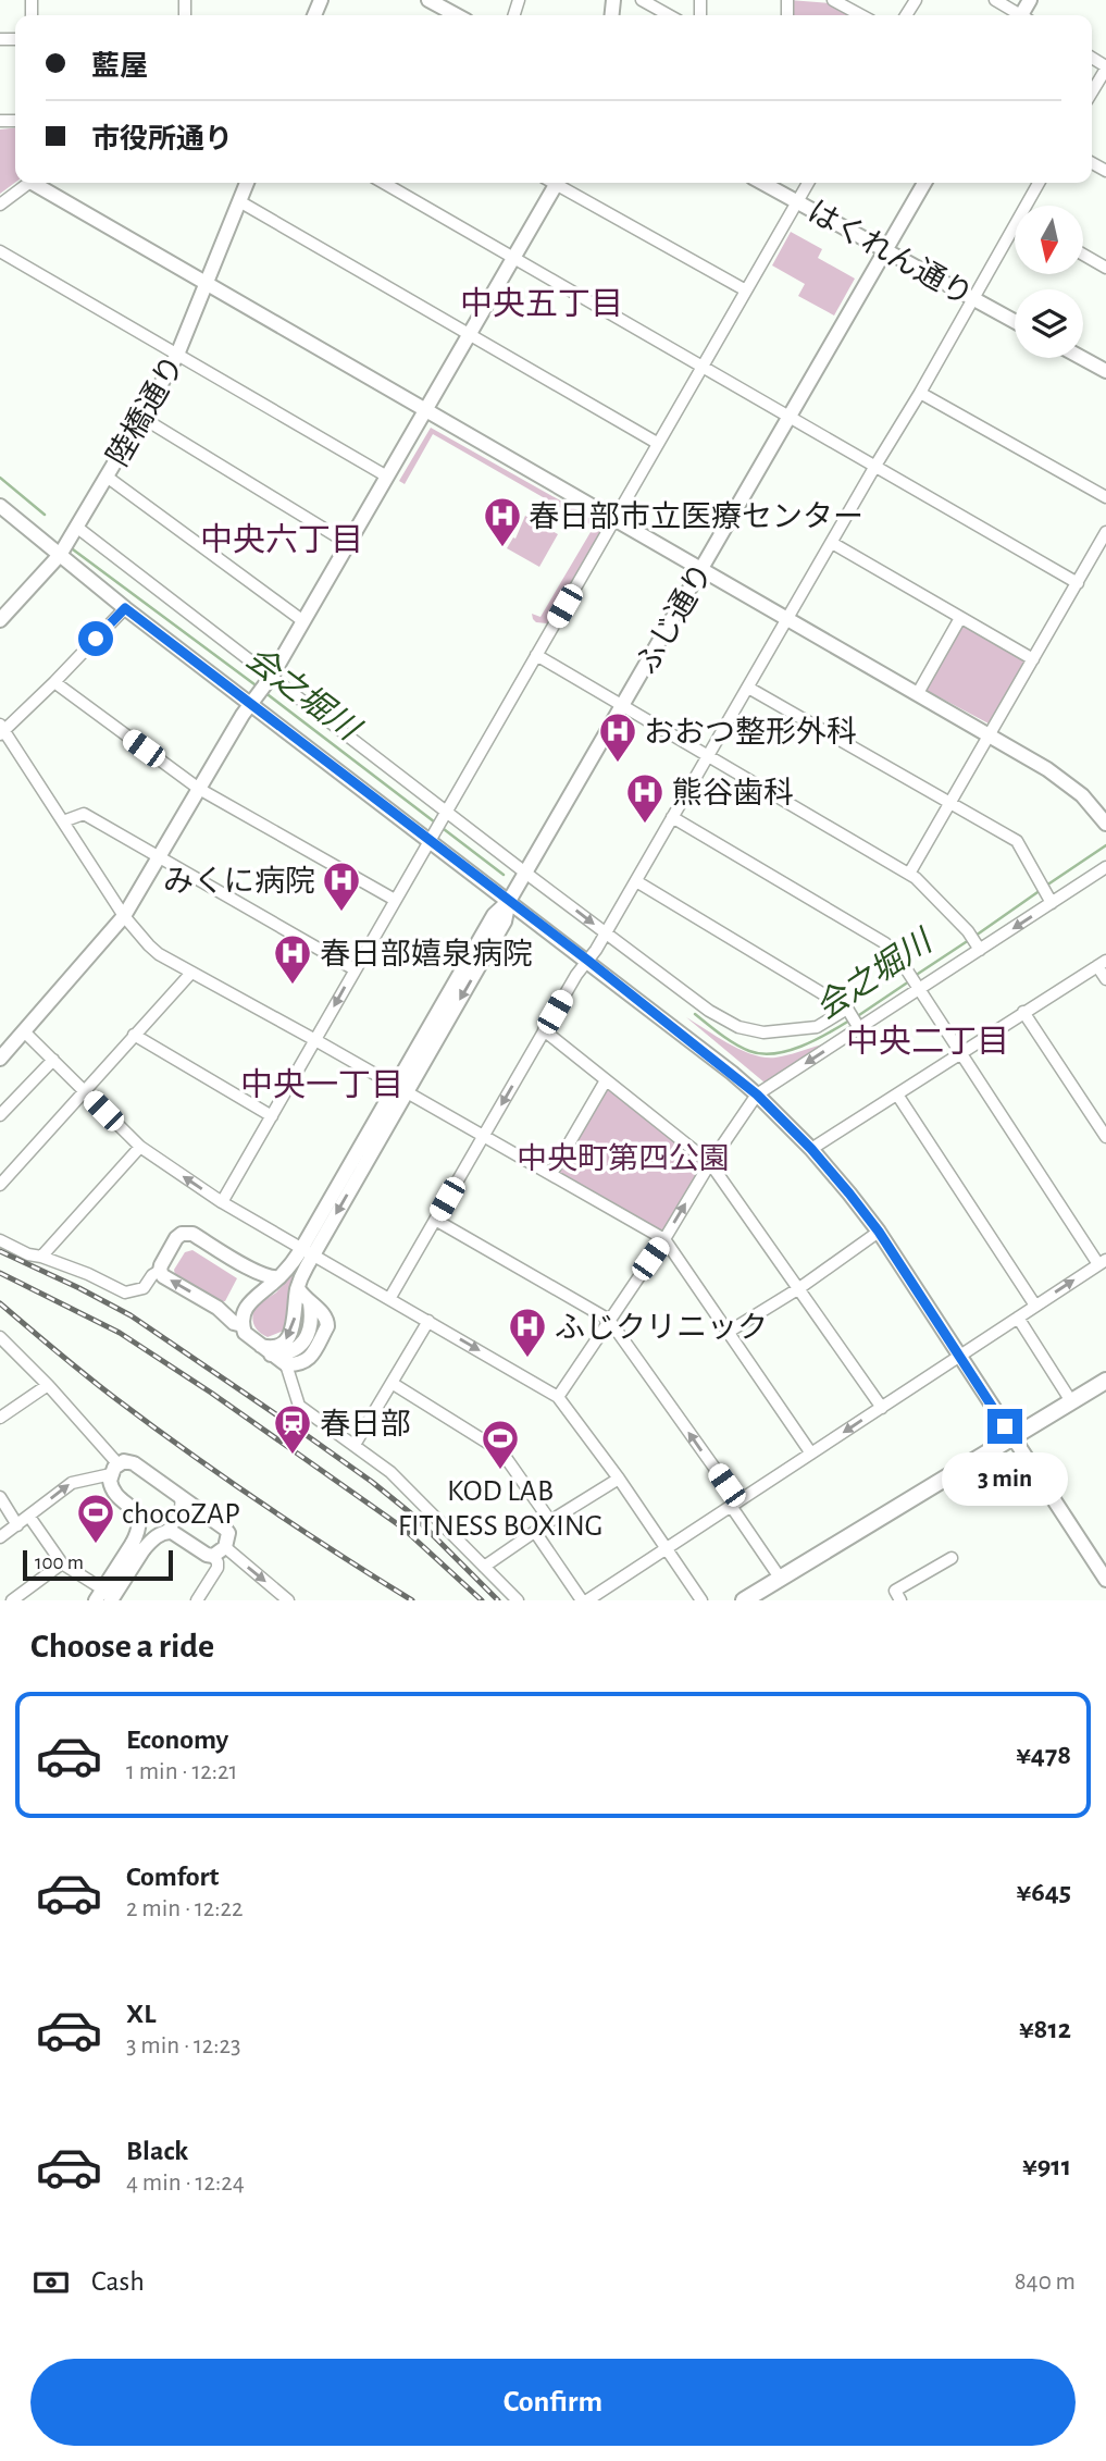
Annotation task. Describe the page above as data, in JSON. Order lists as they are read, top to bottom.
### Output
{
  "streets": {
    "street": ["はくれん通り", "陸橋通り", "ふじ通り"]
  },
  "crossings": [
    ["はくれん通り", "ふじ通り"]
  ],
  "districts": [
    "中央五丁目",
    "中央六丁目",
    "中央二丁目",
    "中央一丁目"
  ],
  "water": ["会之堀川"],
  "parks": ["中央町第四公園"],
  "places": {
    "hospital": [
      "春日部市立医療センター",
      "おおつ整形外科",
      "熊谷歯科",
      "みくに病院",
      "春日部嬉泉病院",
      "ふじクリニック"
    ],
    "station": ["春日部"],
    "sports": ["KOD LAB FITNESS BOXING", "chocoZAP"]
  },
  "scale_bar": "100 m",
  "north": "bottom",
  "page": {
    "banner": ["藍屋", "市役所通り"],
    "bubble": "3 min",
    "scale": "100 m",
    "heading": "Choose a ride",
    "list": [
      {
        "name": "Economy",
        "note": "1 min · 12:21",
        "value": "¥478"
      },
      {
        "name": "Comfort",
        "note": "2 min · 12:22",
        "value": "¥645"
      },
      {
        "name": "XL",
        "note": "3 min · 12:23",
        "value": "¥812"
      },
      {
        "name": "Black",
        "note": "4 min · 12:24",
        "value": "¥911"
      }
    ],
    "pay": ["Cash", "840 m"],
    "buttons": "Confirm"
  }
}
